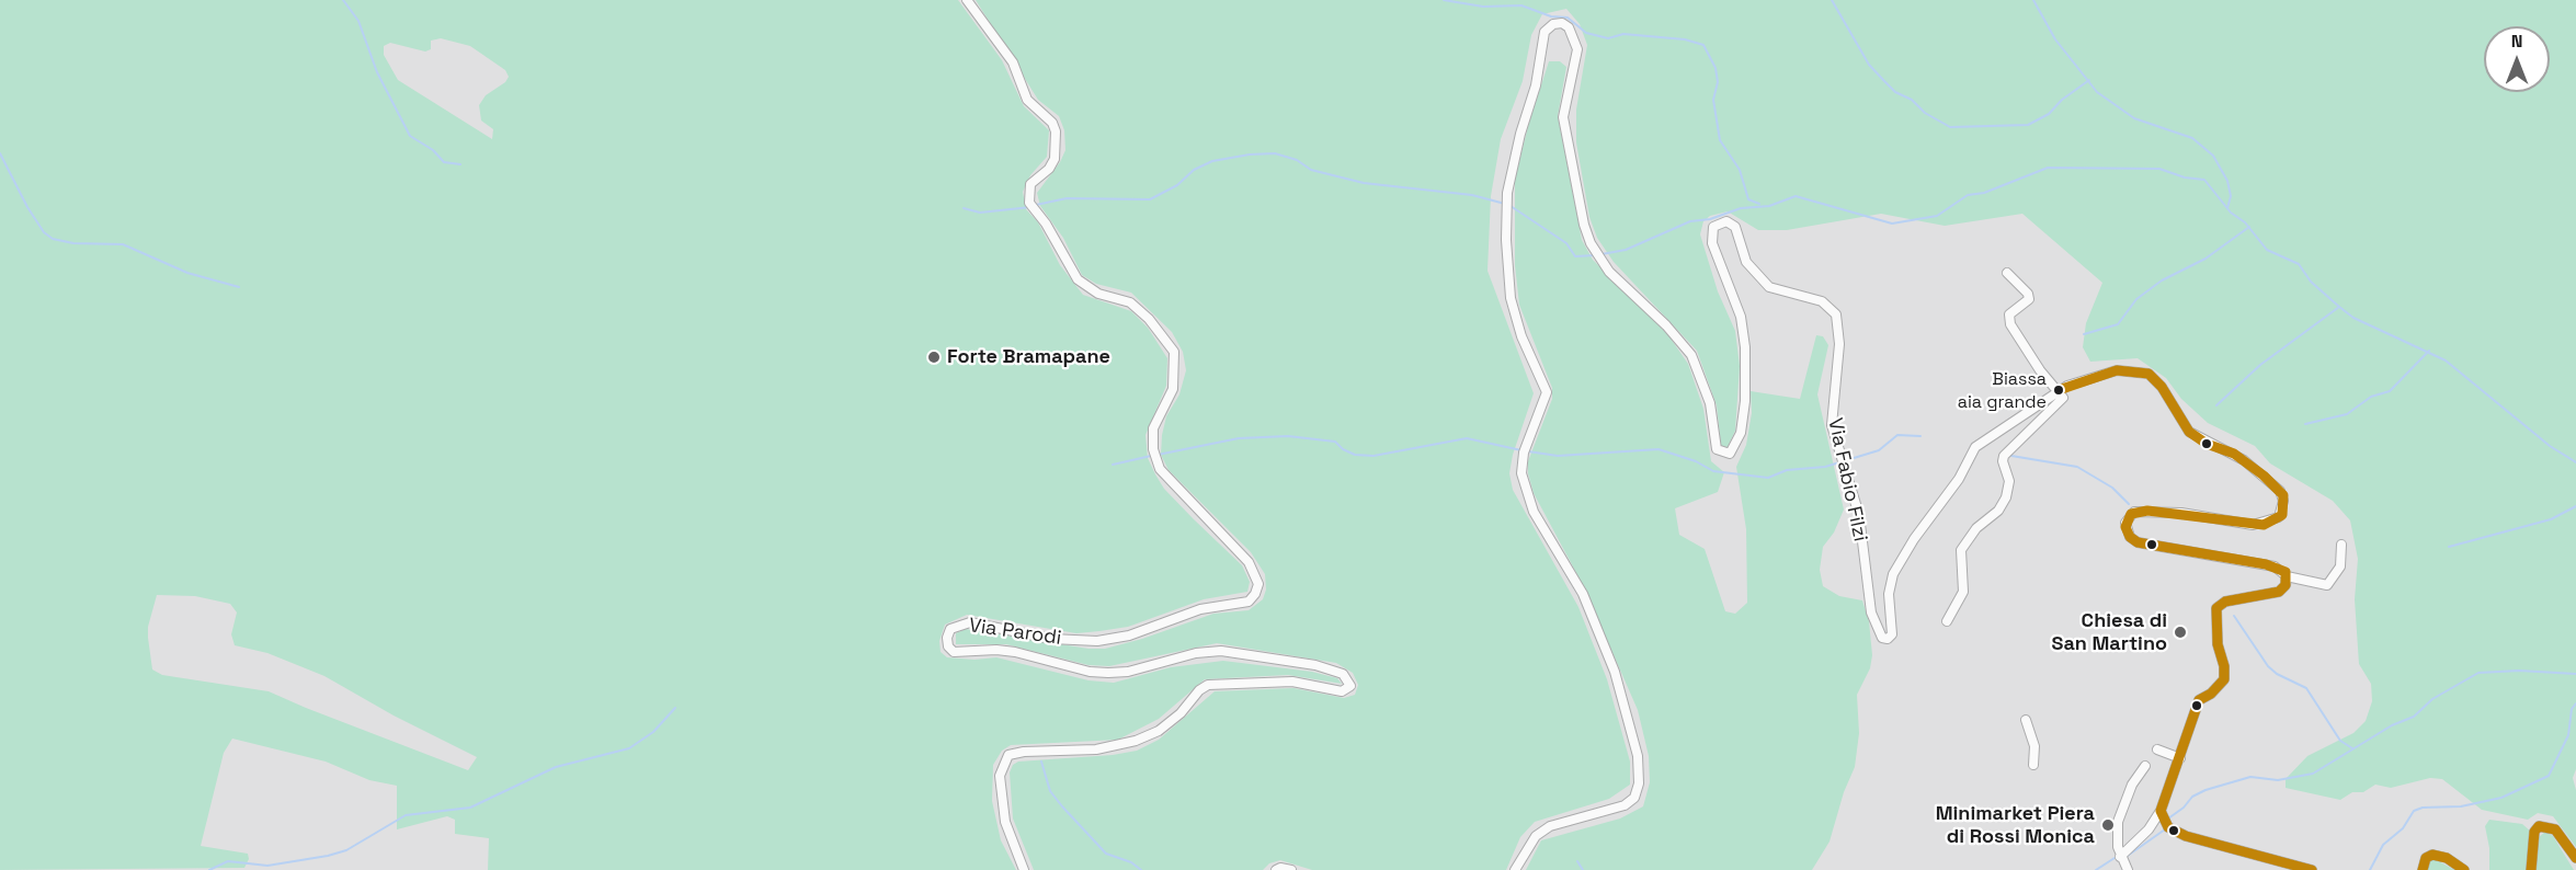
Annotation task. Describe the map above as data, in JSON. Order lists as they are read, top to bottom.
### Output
{
  "streets": {
    "street": ["Via Fabio Filzi", "Via Parodi"]
  },
  "places": [
    "Forte Bramapane",
    "Biassa aia grande",
    "Chiesa di San Martino",
    "Minimarket Piera di Rossi Monica"
  ],
  "north": "top"
}
